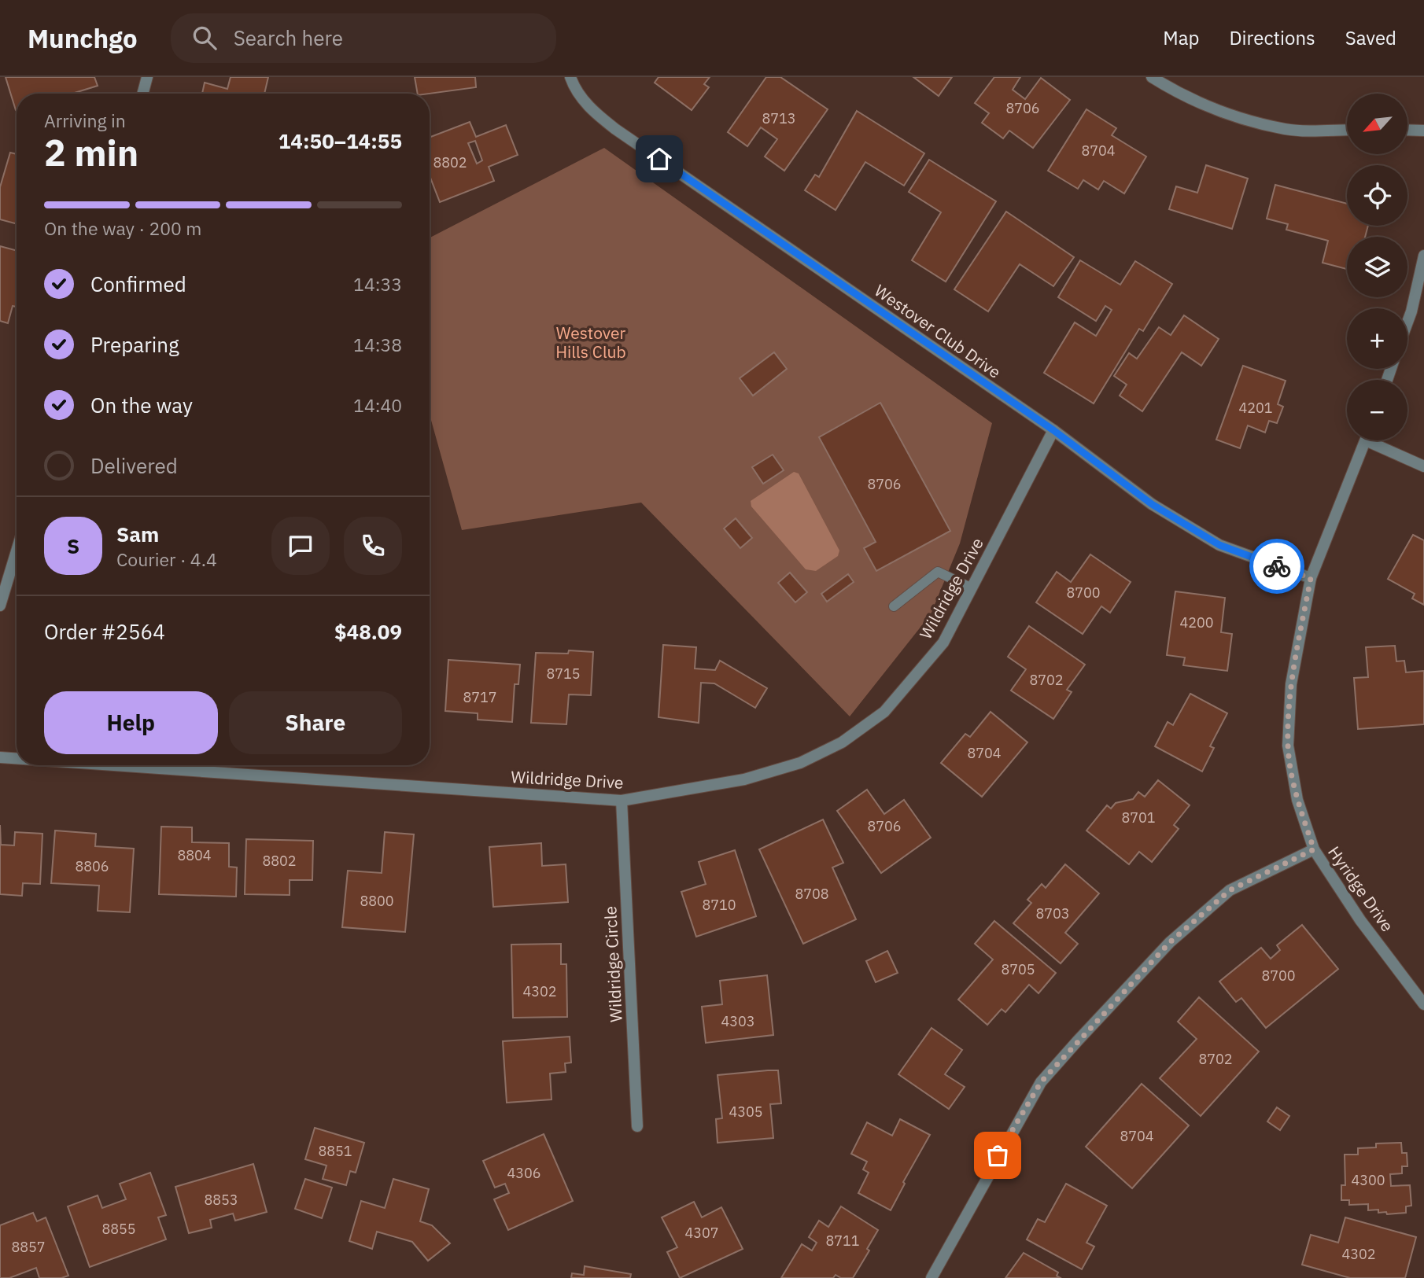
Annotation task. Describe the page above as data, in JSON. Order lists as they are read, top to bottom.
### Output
{
  "streets": {
    "street": [
      "Westover Club Drive",
      "Wildridge Drive",
      "Hyridge Drive",
      "Wildridge Circle"
    ]
  },
  "crossings": [
    ["Westover Club Drive", "Wildridge Drive"],
    ["Westover Club Drive", "Hyridge Drive"],
    ["Wildridge Drive", "Wildridge Circle"]
  ],
  "parks": ["Westover Hills Club"],
  "house_numbers": [
    "8706",
    "8713",
    "8704",
    "8802",
    "4201",
    "8706",
    "8700",
    "4200",
    "8715",
    "8702",
    "8717",
    "8704",
    "8701",
    "8706",
    "8804",
    "8802",
    "8806",
    "8708",
    "8800",
    "8710",
    "8703",
    "8705",
    "8700",
    "4302",
    "4303",
    "8702",
    "4305",
    "8704",
    "8851",
    "4306",
    "4300",
    "8853",
    "8855",
    "4307",
    "8711",
    "8857",
    "4302"
  ],
  "north": "bottom left",
  "page": {
    "header": "Munchgo",
    "search": "Search here",
    "nav": ["Map", "Directions", "Saved"],
    "map_buttons": ["+", "−"],
    "heading": ["2 min", "Arriving in", "14:50–14:55"],
    "panel": [
      "Sam",
      "Courier · 4.4",
      "Order #2564",
      "$48.09"
    ],
    "bar": "On the way · 200 m",
    "list": [
      ["Confirmed", "14:33"],
      ["Preparing", "14:38"],
      ["On the way", "14:40"],
      "Delivered"
    ],
    "round": "S",
    "buttons": ["Help", "Share"]
  }
}
